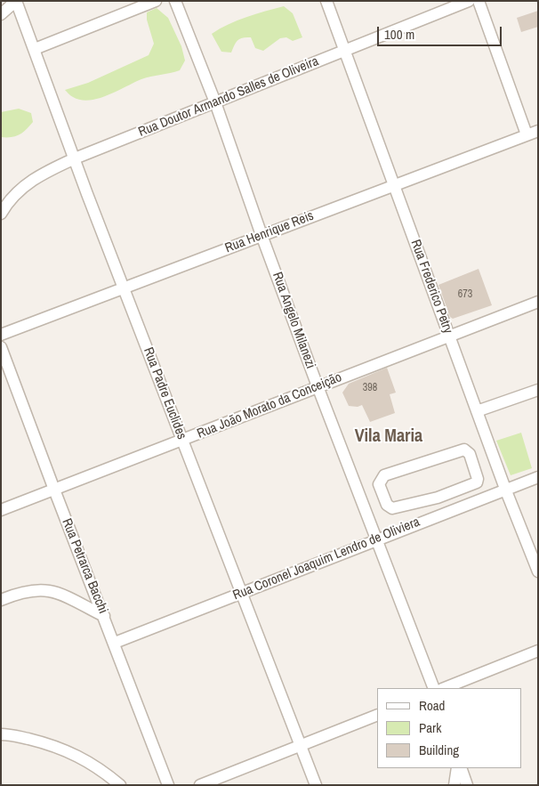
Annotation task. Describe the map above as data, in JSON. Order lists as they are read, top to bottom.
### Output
{
  "streets": {
    "street": [
      "Rua Doutor Armando Salles de Oliveira",
      "Rua Henrique Reis",
      "Rua Frederico Petry",
      "Rua Angelo Milanezi",
      "Rua Padre Euclides",
      "Rua João Morato da Conceição",
      "Rua Coronel Joaquim Lendro de Oliviera",
      "Rua Petrarca Bacchi"
    ]
  },
  "crossings": [
    ["Rua Doutor Armando Salles de Oliveira", "Rua Frederico Petry"],
    ["Rua Doutor Armando Salles de Oliveira", "Rua Angelo Milanezi"],
    ["Rua Doutor Armando Salles de Oliveira", "Rua Padre Euclides"],
    ["Rua Henrique Reis", "Rua Frederico Petry"],
    ["Rua Henrique Reis", "Rua Angelo Milanezi"],
    ["Rua Henrique Reis", "Rua Padre Euclides"],
    ["Rua Frederico Petry", "Rua João Morato da Conceição"],
    ["Rua Frederico Petry", "Rua Coronel Joaquim Lendro de Oliviera"],
    ["Rua Angelo Milanezi", "Rua João Morato da Conceição"],
    ["Rua Angelo Milanezi", "Rua Coronel Joaquim Lendro de Oliviera"],
    ["Rua Padre Euclides", "Rua João Morato da Conceição"],
    ["Rua Padre Euclides", "Rua Coronel Joaquim Lendro de Oliviera"],
    ["Rua João Morato da Conceição", "Rua Petrarca Bacchi"],
    ["Rua Coronel Joaquim Lendro de Oliviera", "Rua Petrarca Bacchi"]
  ],
  "districts": ["Vila Maria"],
  "house_numbers": ["673", "398"],
  "legend": ["Road", "Park", "Building"],
  "scale_bar": "100 m"
}
